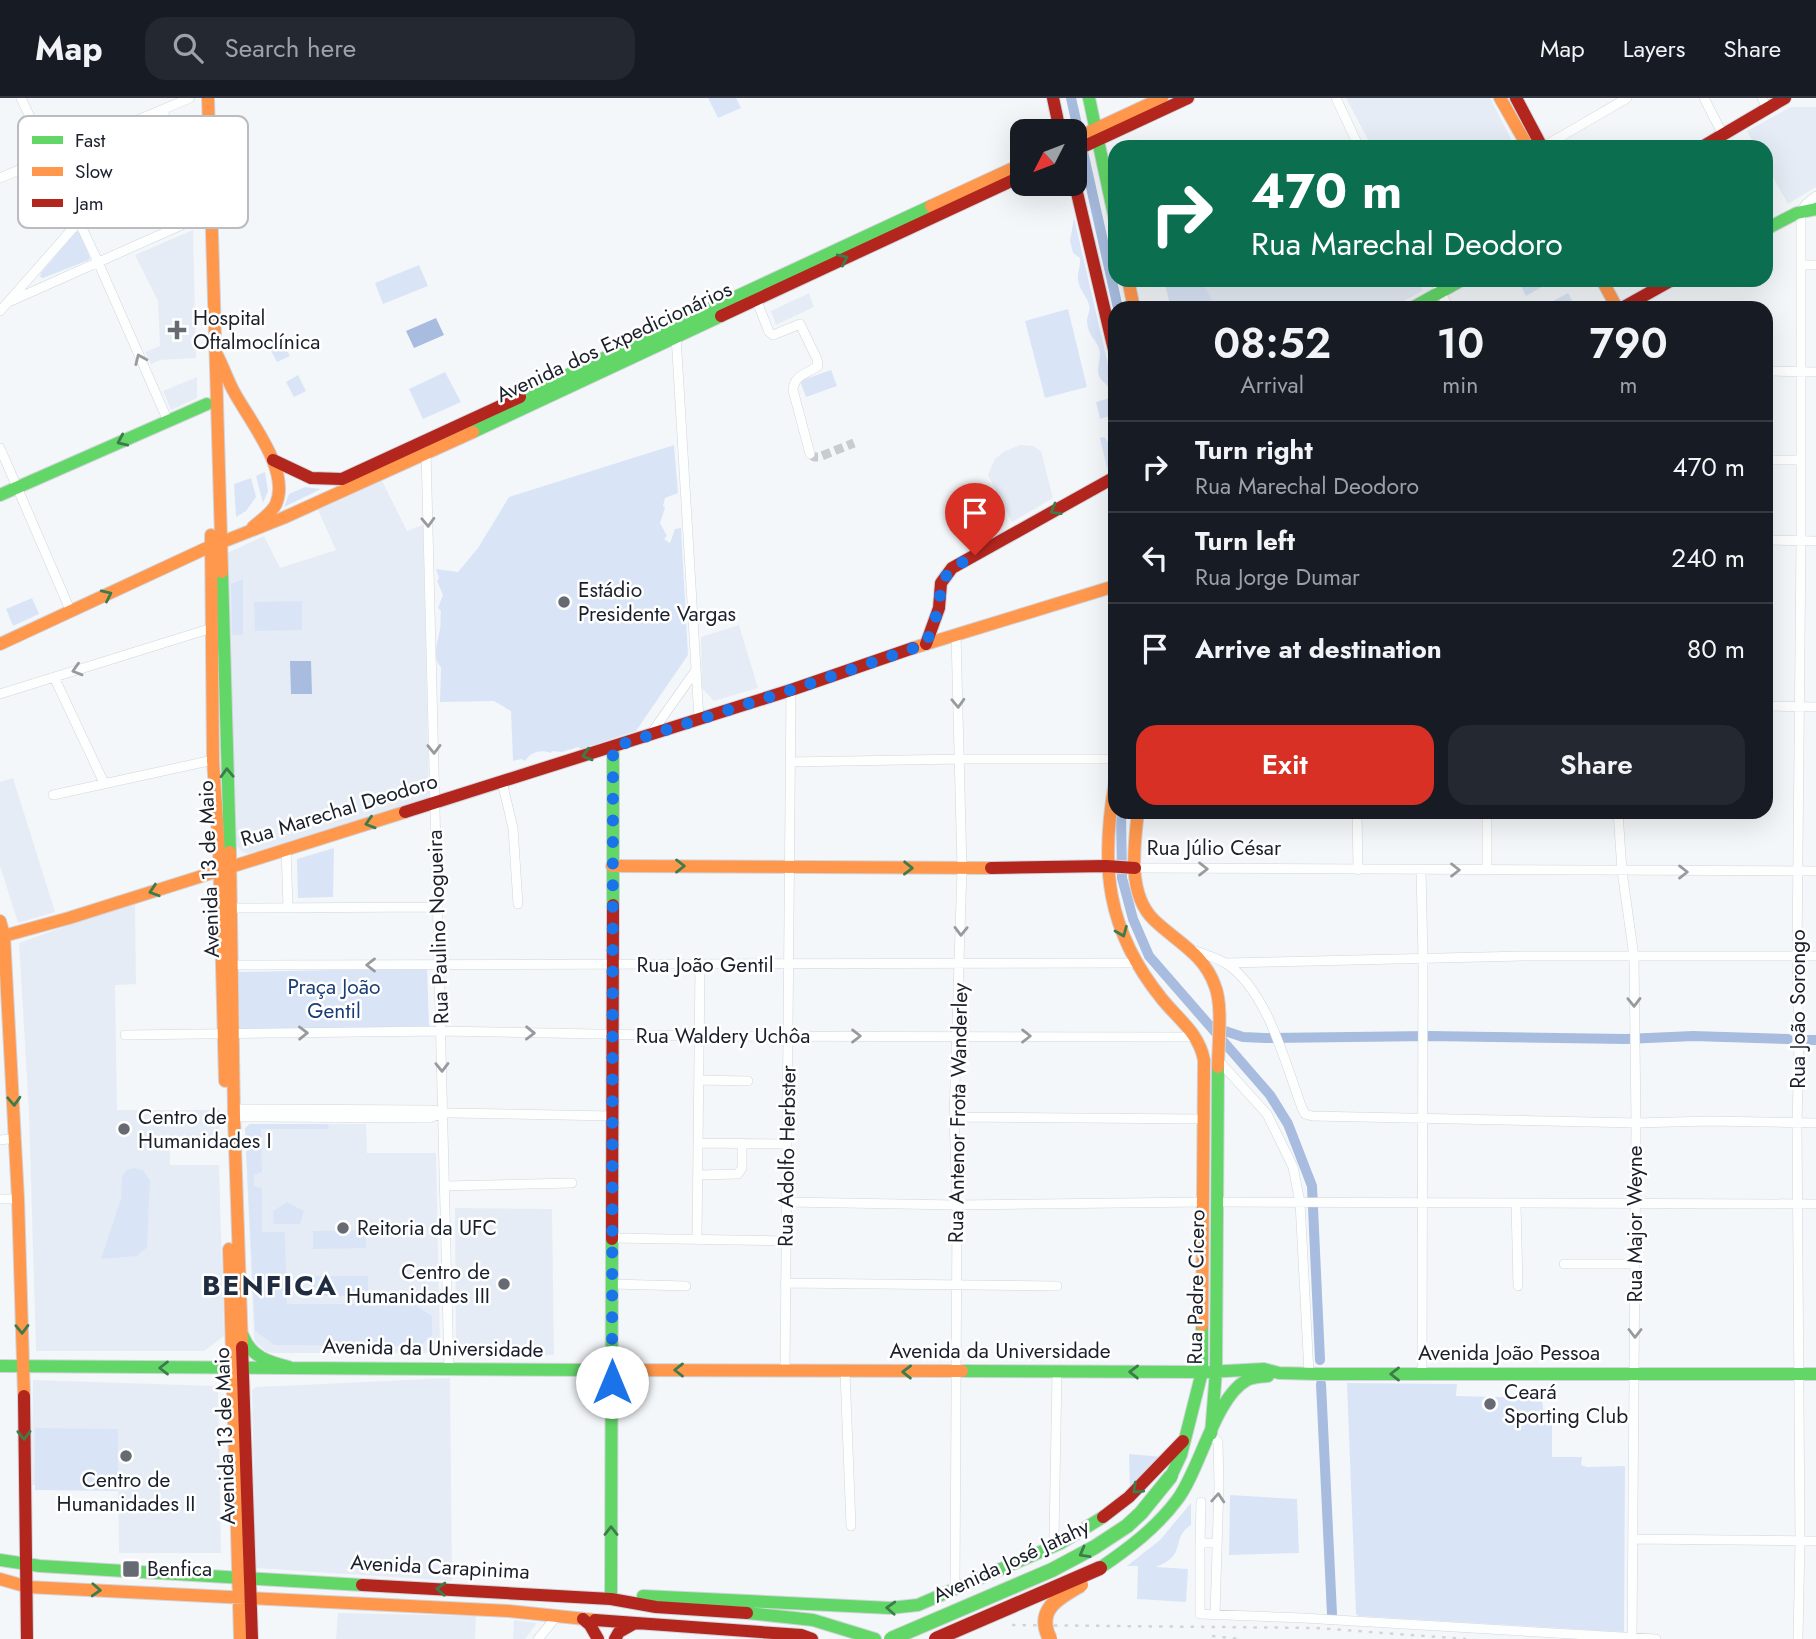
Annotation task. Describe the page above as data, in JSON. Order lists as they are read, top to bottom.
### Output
{
  "streets": {
    "main road": [
      "Avenida dos Expedicionários",
      "Rua Marechal Deodoro",
      "Rua Júlio César",
      "Avenida 13 de Maio",
      "Rua Padre Cícero",
      "Avenida da Universidade",
      "Avenida João Pessoa",
      "Avenida José Jatahy",
      "Avenida Carapinima"
    ],
    "street": [
      "Rua Paulino Nogueira",
      "Rua João Gentil",
      "Rua João Sorongo",
      "Rua Waldery Uchôa",
      "Rua Antenor Frota Wanderley",
      "Rua Adolfo Herbster",
      "Rua Major Weyne"
    ]
  },
  "crossings": [
    ["Avenida dos Expedicionários", "Avenida 13 de Maio"],
    ["Avenida dos Expedicionários", "Rua Paulino Nogueira"],
    ["Rua Marechal Deodoro", "Avenida 13 de Maio"],
    ["Rua Marechal Deodoro", "Rua Paulino Nogueira"],
    ["Rua Marechal Deodoro", "Rua Antenor Frota Wanderley"],
    ["Rua Marechal Deodoro", "Rua Adolfo Herbster"],
    ["Rua Júlio César", "Rua João Sorongo"],
    ["Rua Júlio César", "Rua Antenor Frota Wanderley"],
    ["Rua Júlio César", "Rua Adolfo Herbster"],
    ["Rua Júlio César", "Rua Major Weyne"],
    ["Rua Júlio César", "Rua Padre Cícero"],
    ["Avenida 13 de Maio", "Rua João Gentil"],
    ["Avenida 13 de Maio", "Rua Waldery Uchôa"],
    ["Avenida 13 de Maio", "Avenida da Universidade"],
    ["Avenida 13 de Maio", "Avenida Carapinima"],
    ["Rua Paulino Nogueira", "Rua João Gentil"],
    ["Rua Paulino Nogueira", "Rua Waldery Uchôa"],
    ["Rua Paulino Nogueira", "Avenida da Universidade"],
    ["Rua João Gentil", "Rua Antenor Frota Wanderley"],
    ["Rua João Gentil", "Rua Adolfo Herbster"],
    ["Rua João Sorongo", "Avenida João Pessoa"],
    ["Rua Waldery Uchôa", "Rua Antenor Frota Wanderley"],
    ["Rua Waldery Uchôa", "Rua Adolfo Herbster"],
    ["Rua Waldery Uchôa", "Rua Padre Cícero"],
    ["Rua Antenor Frota Wanderley", "Avenida da Universidade"],
    ["Rua Adolfo Herbster", "Avenida da Universidade"],
    ["Rua Major Weyne", "Avenida João Pessoa"],
    ["Rua Padre Cícero", "Avenida da Universidade"],
    ["Rua Padre Cícero", "Avenida João Pessoa"],
    ["Rua Padre Cícero", "Avenida José Jatahy"],
    ["Avenida da Universidade", "Avenida João Pessoa"],
    ["Avenida João Pessoa", "Avenida José Jatahy"]
  ],
  "one_way": [
    "Rua Marechal Deodoro",
    "Rua Júlio César",
    "Rua Paulino Nogueira",
    "Rua Waldery Uchôa",
    "Avenida da Universidade"
  ],
  "districts": ["BENFICA"],
  "parks": ["Praça João Gentil"],
  "places": {
    "health": ["Hospital Oftalmoclínica"],
    "other": [
      "Estádio Presidente Vargas",
      "Centro de Humanidades I",
      "Reitoria da UFC",
      "Centro de Humanidades III",
      "Ceará Sporting Club",
      "Centro de Humanidades II"
    ],
    "transit": ["Benfica"]
  },
  "legend": ["Fast", "Slow", "Jam"],
  "north": "bottom left",
  "page": {
    "header": "Map",
    "search": "Search here",
    "nav": ["Map", "Layers", "Share"],
    "turn": ["470 m", "Rua Marechal Deodoro"],
    "eta": [
      "08:52",
      "Arrival",
      "10",
      "min",
      "790",
      "m"
    ],
    "list": [
      {
        "name": "Turn right",
        "note": "Rua Marechal Deodoro",
        "value": "470 m"
      },
      {
        "name": "Turn left",
        "note": "Rua Jorge Dumar",
        "value": "240 m"
      },
      {
        "name": "Arrive at destination",
        "value": "80 m"
      }
    ],
    "buttons": ["Exit", "Share"]
  }
}
